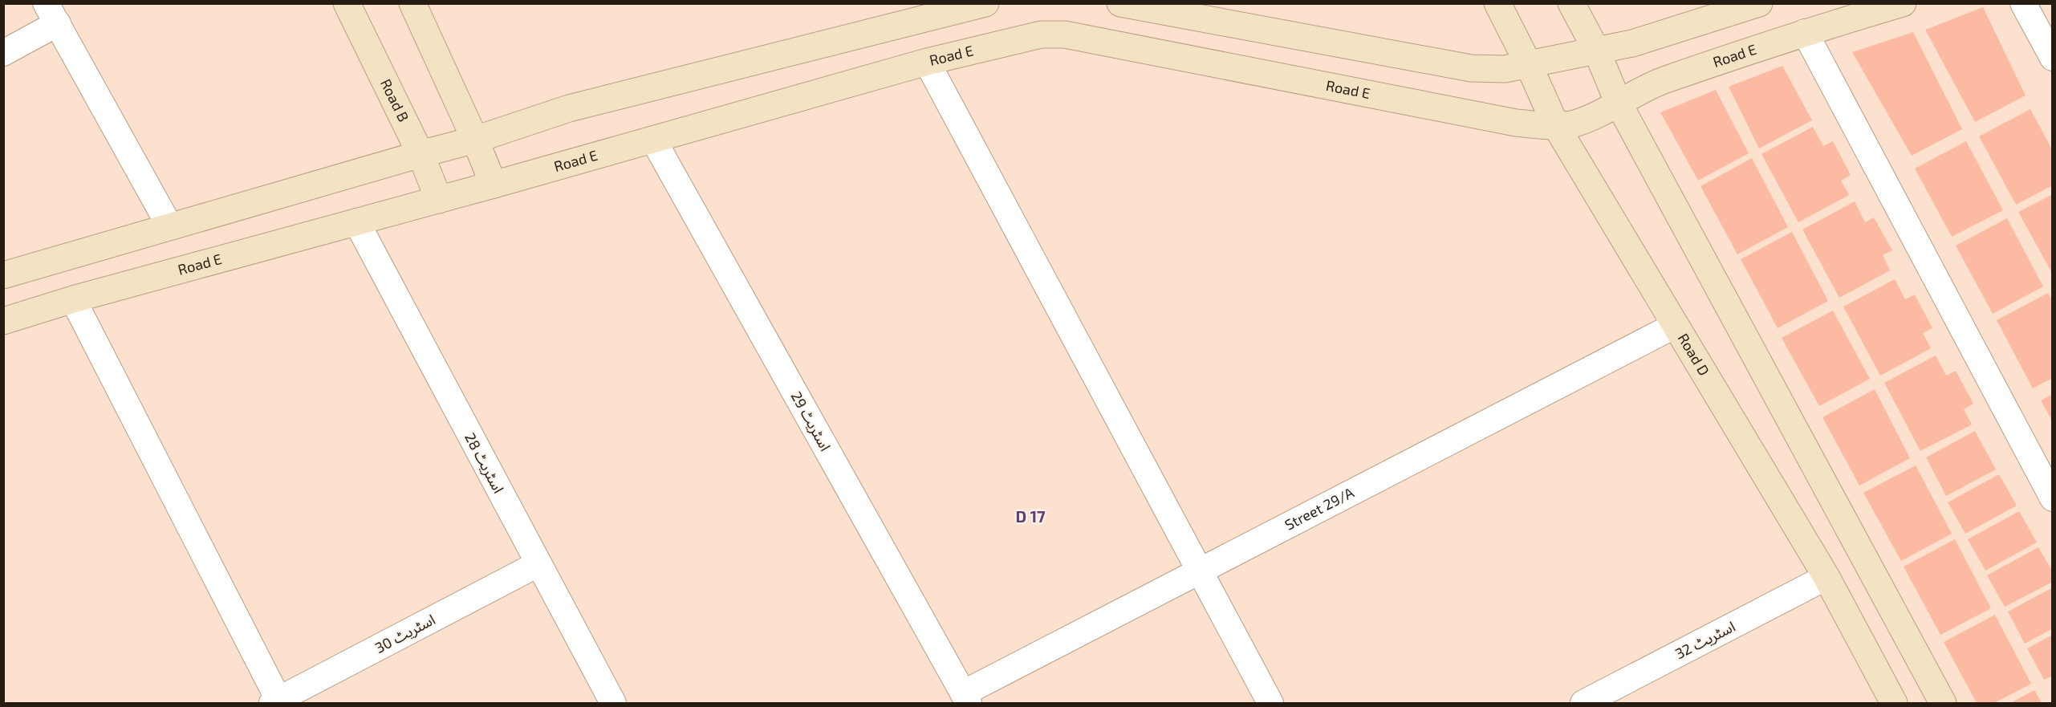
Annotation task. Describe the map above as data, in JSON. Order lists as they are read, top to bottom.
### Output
{
  "streets": {
    "street": [
      "Road E",
      "Road B",
      "Road D",
      "اسٹریٹ 29",
      "اسٹریٹ 28",
      "Street 29/A",
      "اسٹریٹ 30",
      "اسٹریٹ 32"
    ]
  },
  "crossings": [
    ["Road E", "Road B"],
    ["Road E", "Road D"],
    ["Road E", "اسٹریٹ 29"],
    ["Road E", "اسٹریٹ 28"],
    ["Road D", "Street 29/A"],
    ["Road D", "اسٹریٹ 32"],
    ["اسٹریٹ 29", "Street 29/A"],
    ["اسٹریٹ 28", "اسٹریٹ 30"]
  ],
  "districts": ["D 17"]
}
